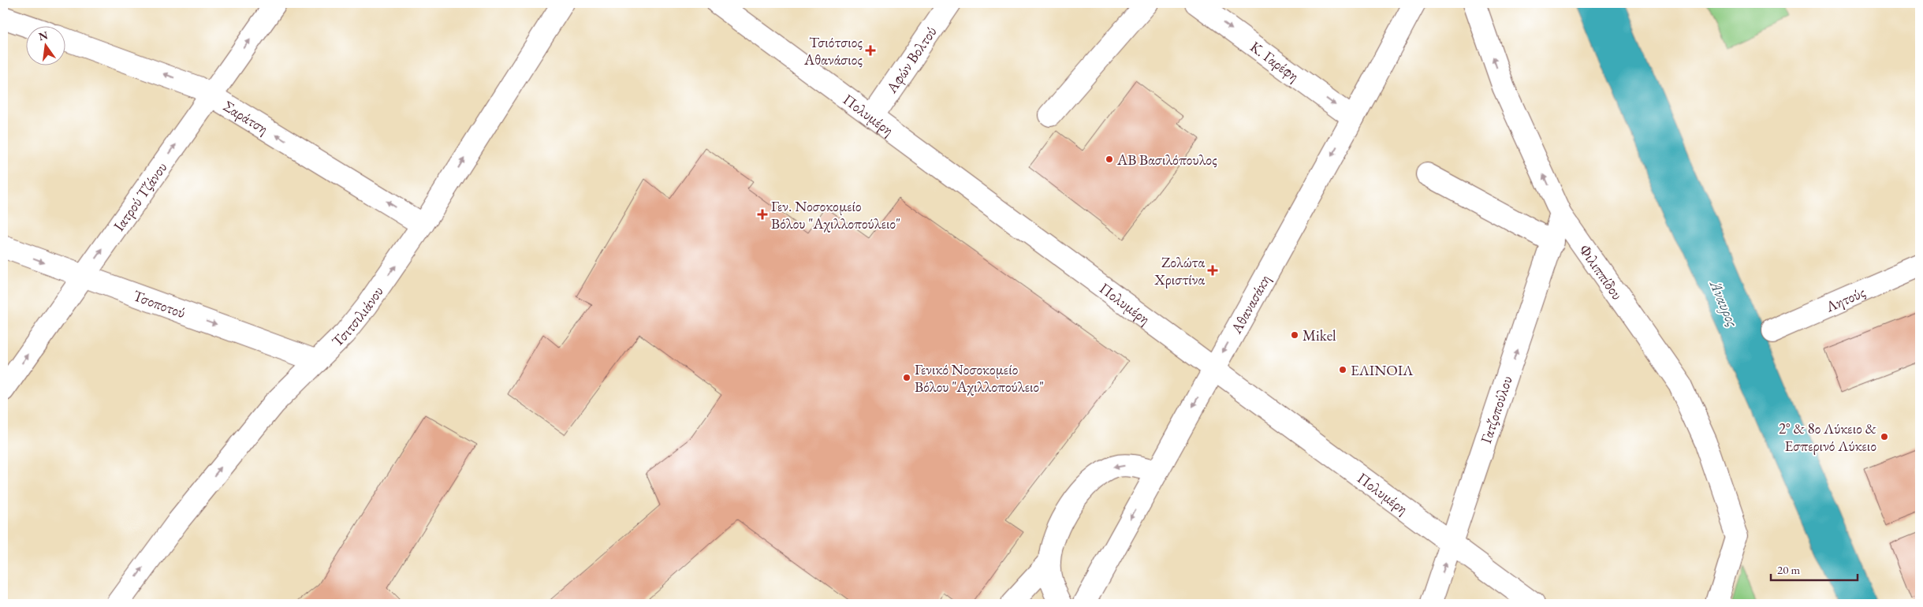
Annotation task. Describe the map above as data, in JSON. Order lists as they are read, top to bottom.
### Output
{
  "streets": {
    "street": [
      "Αφών Βολτού",
      "Κ. Γαρέφη",
      "Πολυμέρη",
      "Σαράτση",
      "Ιατρού Τζάνου",
      "Φιλιππίδου",
      "Λητούς",
      "Αθανασάκη",
      "Τσοποτού",
      "Τσιτσιλιάνου",
      "Γατζοπούλου"
    ]
  },
  "crossings": [
    ["Αφών Βολτού", "Πολυμέρη"],
    ["Κ. Γαρέφη", "Αθανασάκη"],
    ["Πολυμέρη", "Αθανασάκη"],
    ["Πολυμέρη", "Γατζοπούλου"],
    ["Σαράτση", "Ιατρού Τζάνου"],
    ["Σαράτση", "Τσιτσιλιάνου"],
    ["Ιατρού Τζάνου", "Τσοποτού"],
    ["Φιλιππίδου", "Γατζοπούλου"],
    ["Τσοποτού", "Τσιτσιλιάνου"]
  ],
  "one_way": [
    "Κ. Γαρέφη",
    "Σαράτση",
    "Ιατρού Τζάνου",
    "Αθανασάκη",
    "Τσοποτού",
    "Τσιτσιλιάνου",
    "Γατζοπούλου"
  ],
  "water": ["Άναυρος"],
  "places": {
    "health": ["Τσιότσιος Αθανάσιος", "Γεν. Νοσοκομείο Βόλου \"Αχιλλοπούλειο\"", "Ζολώτα Χριστίνα"],
    "other": [
      "ΑΒ Βασιλόπουλος",
      "Mikel",
      "ΕΛΙΝΟΙΛ",
      "Γενικό Νοσοκομείο Βόλου \"Αχιλλοπούλειο\"",
      "2° & 8ο Λύκειο & Εσπερινό Λύκειο"
    ]
  },
  "scale_bar": "20 m",
  "north": "top"
}
